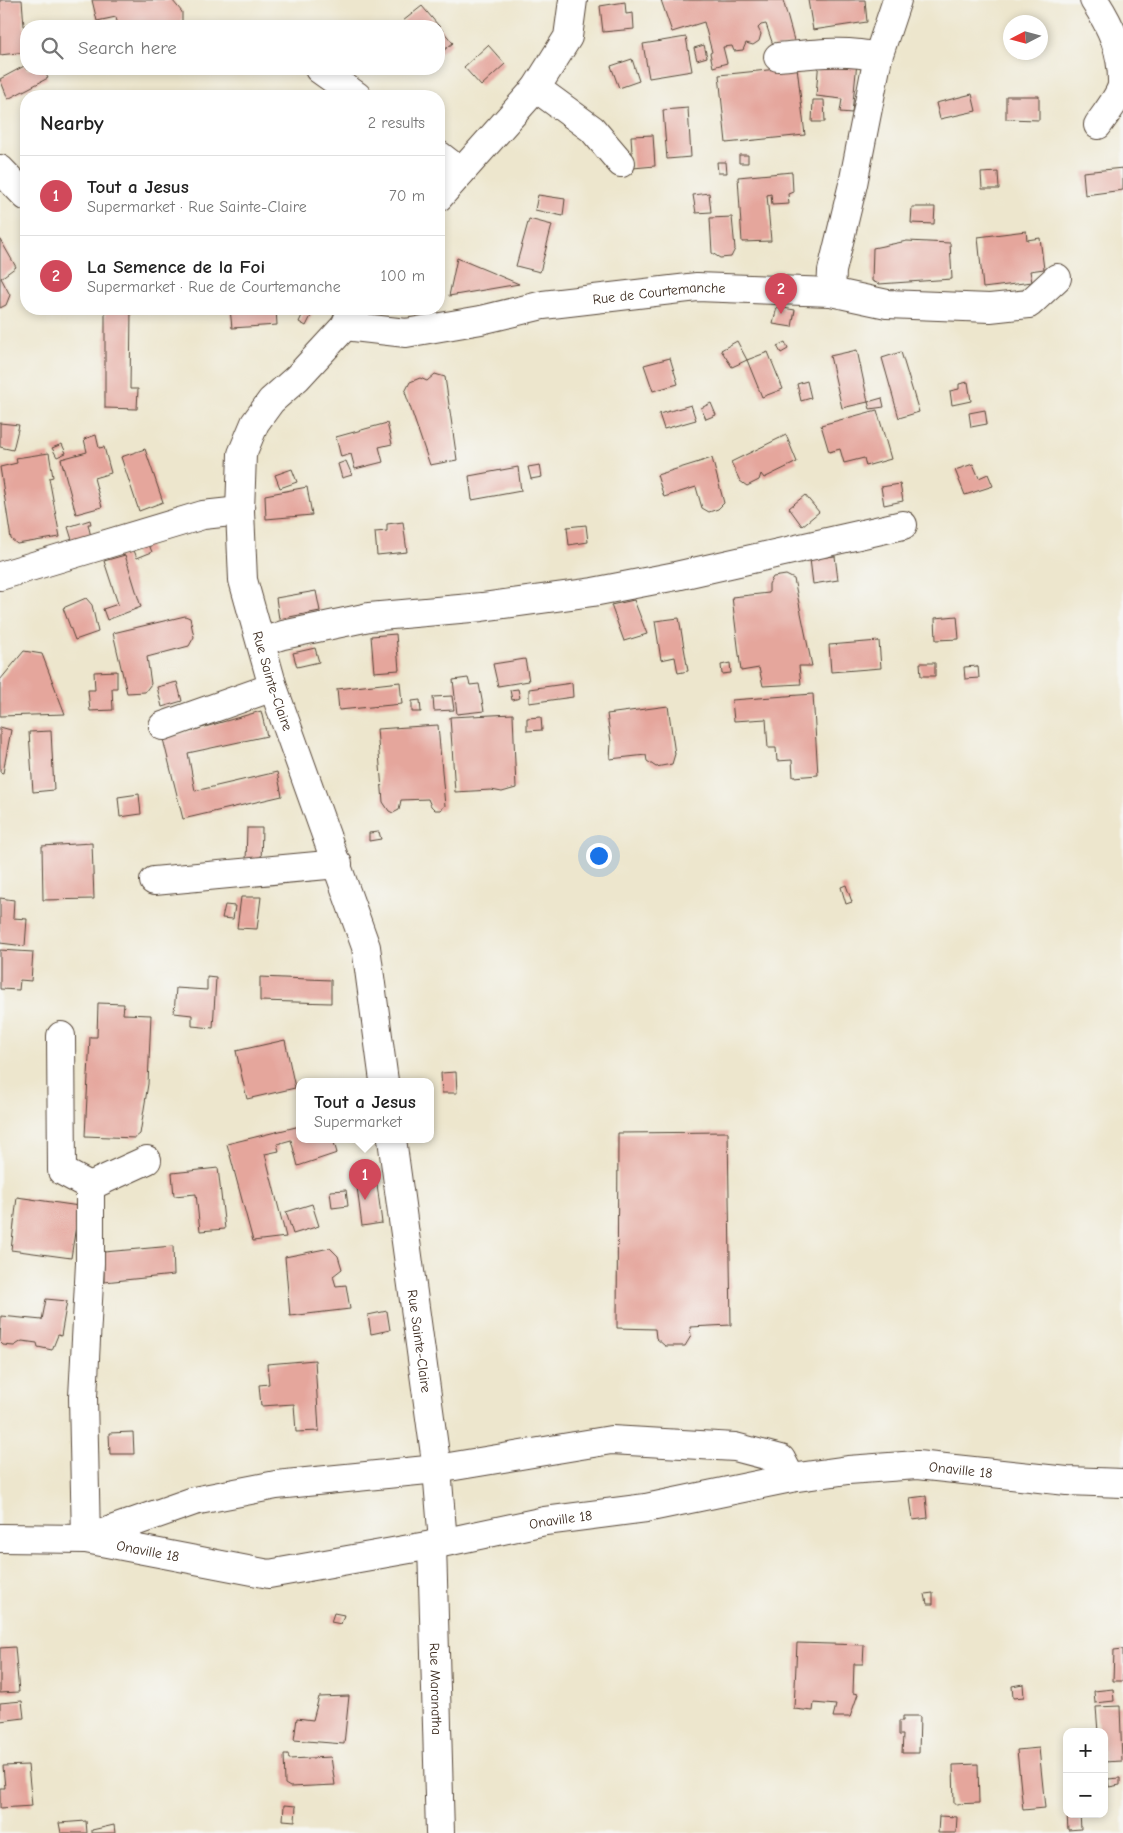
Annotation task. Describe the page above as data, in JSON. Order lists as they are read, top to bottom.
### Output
{
  "streets": {
    "street": [
      "Rue de Courtemanche",
      "Rue Sainte-Claire",
      "Onaville 18",
      "Rue Maranatha"
    ]
  },
  "crossings": [
    ["Rue de Courtemanche", "Rue Sainte-Claire"],
    ["Rue Sainte-Claire", "Onaville 18"],
    ["Rue Sainte-Claire", "Rue Maranatha"],
    ["Onaville 18", "Rue Maranatha"]
  ],
  "north": "left",
  "page": {
    "search": "Search here",
    "heading": ["Nearby", "2 results"],
    "list": [
      {
        "mark": "1",
        "name": "Tout a Jesus",
        "note": "Supermarket · Rue Sainte-Claire",
        "value": "70 m"
      },
      {
        "mark": "2",
        "name": "La Semence de la Foi",
        "note": "Supermarket · Rue de Courtemanche",
        "value": "100 m"
      }
    ],
    "pins": ["2", "1"],
    "popup": ["Tout a Jesus", "Supermarket"],
    "map_buttons": ["+", "−"]
  }
}
